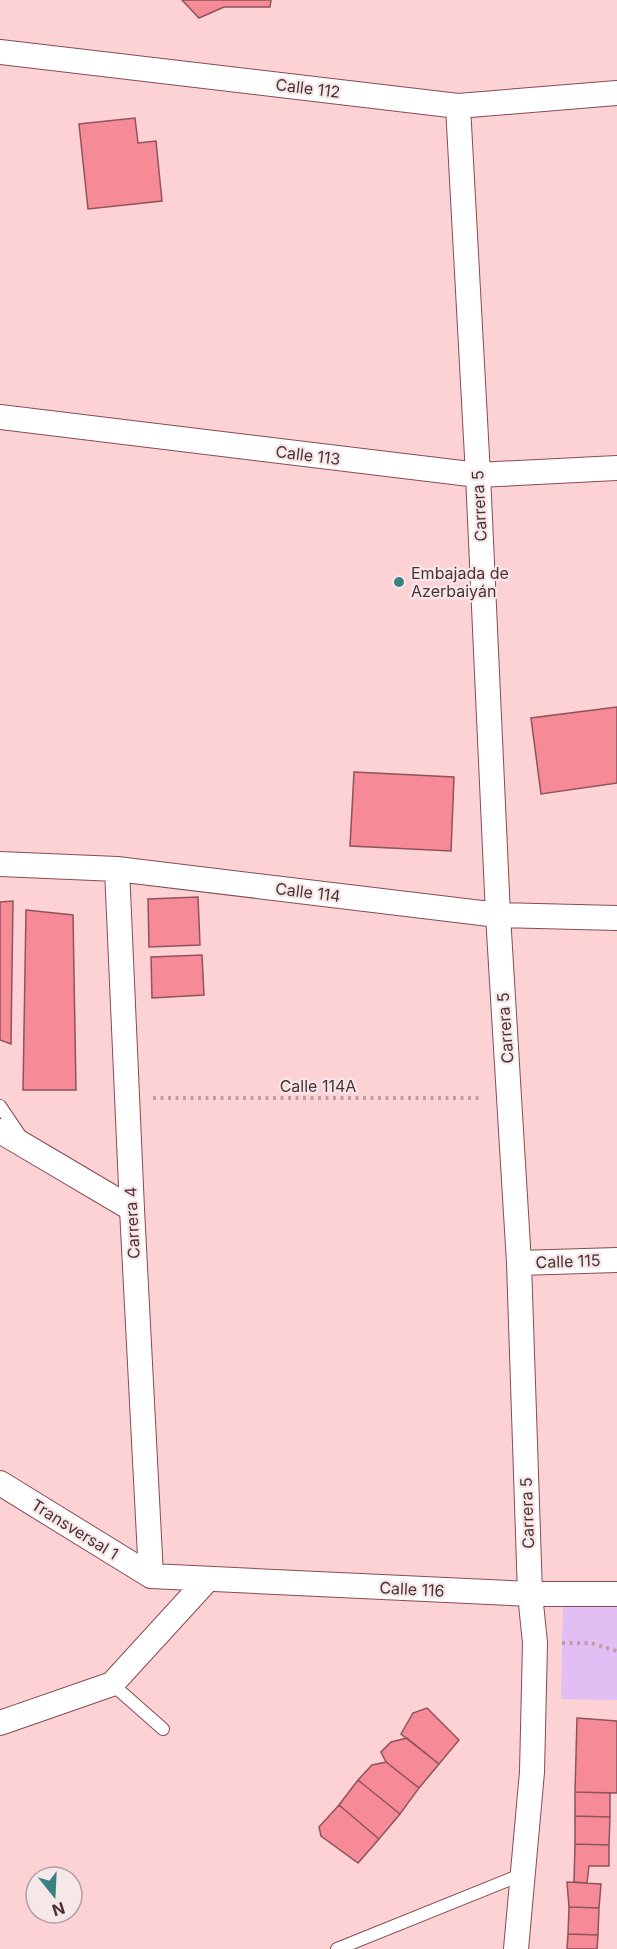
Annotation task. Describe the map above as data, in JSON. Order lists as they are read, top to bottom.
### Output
{
  "streets": {
    "street": [
      "Calle 112",
      "Calle 113",
      "Carrera 5",
      "Calle 114",
      "Carrera 4",
      "Calle 115",
      "Transversal 1",
      "Calle 116"
    ],
    "path": ["Calle 114A"]
  },
  "crossings": [
    ["Calle 112", "Carrera 5"],
    ["Calle 113", "Carrera 5"],
    ["Carrera 5", "Calle 114"],
    ["Carrera 5", "Calle 114A"],
    ["Carrera 5", "Calle 115"],
    ["Carrera 5", "Calle 116"],
    ["Calle 114", "Carrera 4"],
    ["Calle 114A", "Carrera 4"],
    ["Carrera 4", "Transversal 1"],
    ["Carrera 4", "Calle 116"],
    ["Transversal 1", "Calle 116"]
  ],
  "places": ["Embajada de Azerbaiyán"],
  "north": "bottom"
}
